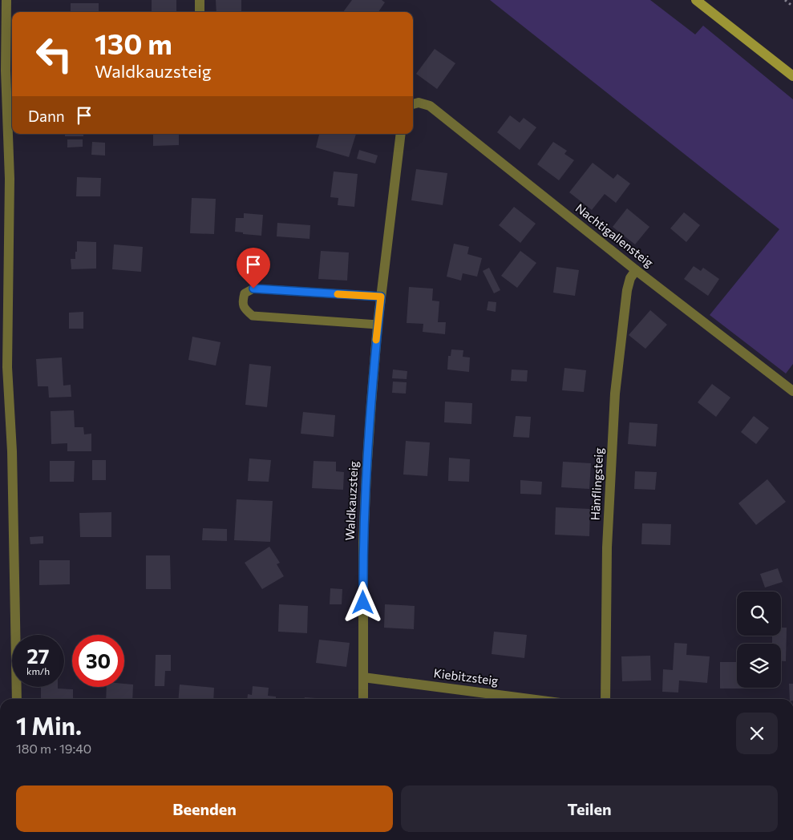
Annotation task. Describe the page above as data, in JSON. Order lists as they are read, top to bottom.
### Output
{
  "streets": {
    "street": [
      "Nachtigallensteig",
      "Hänflingsteig",
      "Waldkauzsteig",
      "Kiebitzsteig"
    ]
  },
  "crossings": [
    ["Nachtigallensteig", "Hänflingsteig"],
    ["Waldkauzsteig", "Kiebitzsteig"]
  ],
  "page": {
    "turn": ["130 m", "Waldkauzsteig"],
    "then": "Dann",
    "speed": "27 km/h",
    "limit": "30",
    "heading": ["1 Min.", "180 m · 19:40"],
    "buttons": ["Beenden", "Teilen"]
  }
}
